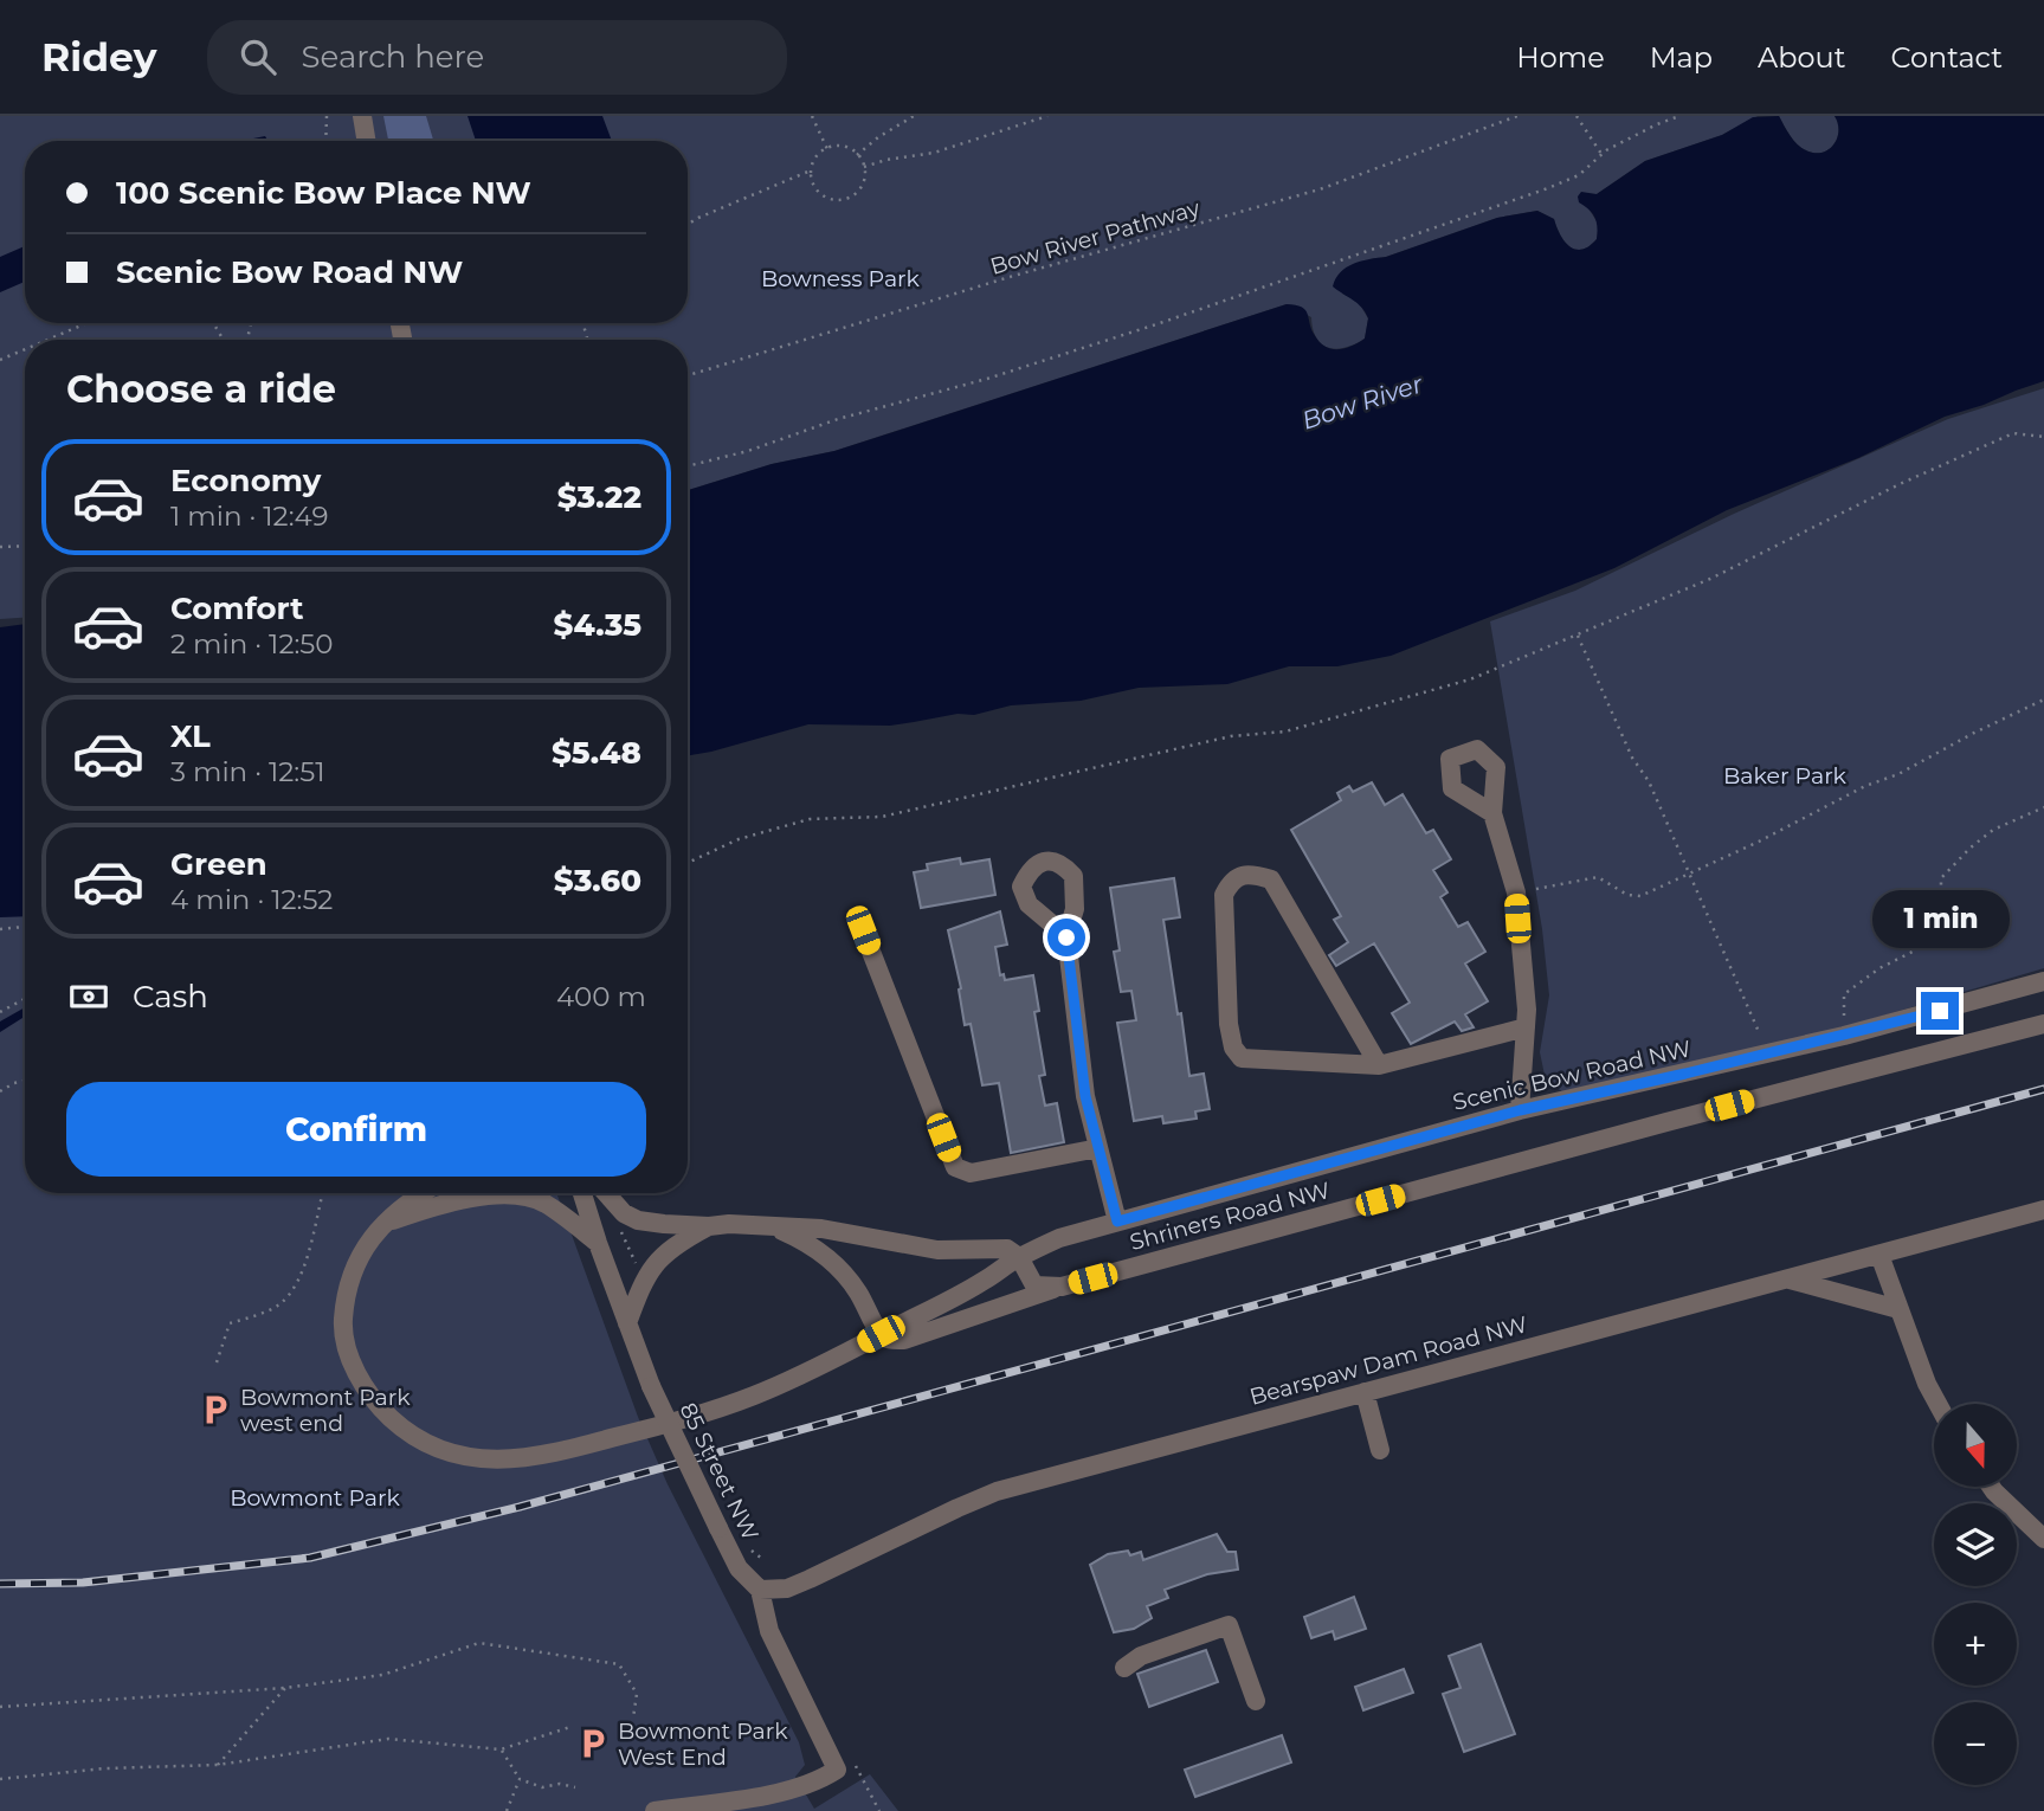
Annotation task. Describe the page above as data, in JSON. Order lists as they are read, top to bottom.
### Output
{
  "streets": {
    "street": [
      "Scenic Bow Road NW",
      "Shriners Road NW",
      "Bearspaw Dam Road NW",
      "85 Street NW"
    ],
    "path": ["Bow River Pathway"]
  },
  "crossings": [
    ["Scenic Bow Road NW", "Shriners Road NW"],
    ["Bearspaw Dam Road NW", "85 Street NW"]
  ],
  "water": ["Bow River"],
  "parks": ["Bowness Park", "Baker Park", "Bowmont Park"],
  "places": {
    "parking": ["Bowmont Park west end", "Bowmont Park West End"]
  },
  "north": "bottom",
  "page": {
    "header": "Ridey",
    "search": "Search here",
    "nav": [
      "Home",
      "Map",
      "About",
      "Contact"
    ],
    "banner": ["100 Scenic Bow Place NW", "Scenic Bow Road NW"],
    "heading": "Choose a ride",
    "list": [
      {
        "name": "Economy",
        "note": "1 min · 12:49",
        "value": "$3.22"
      },
      {
        "name": "Comfort",
        "note": "2 min · 12:50",
        "value": "$4.35"
      },
      {
        "name": "XL",
        "note": "3 min · 12:51",
        "value": "$5.48"
      },
      {
        "name": "Green",
        "note": "4 min · 12:52",
        "value": "$3.60"
      }
    ],
    "bubble": "1 min",
    "pay": ["Cash", "400 m"],
    "buttons": "Confirm",
    "map_buttons": ["+", "−"]
  }
}
